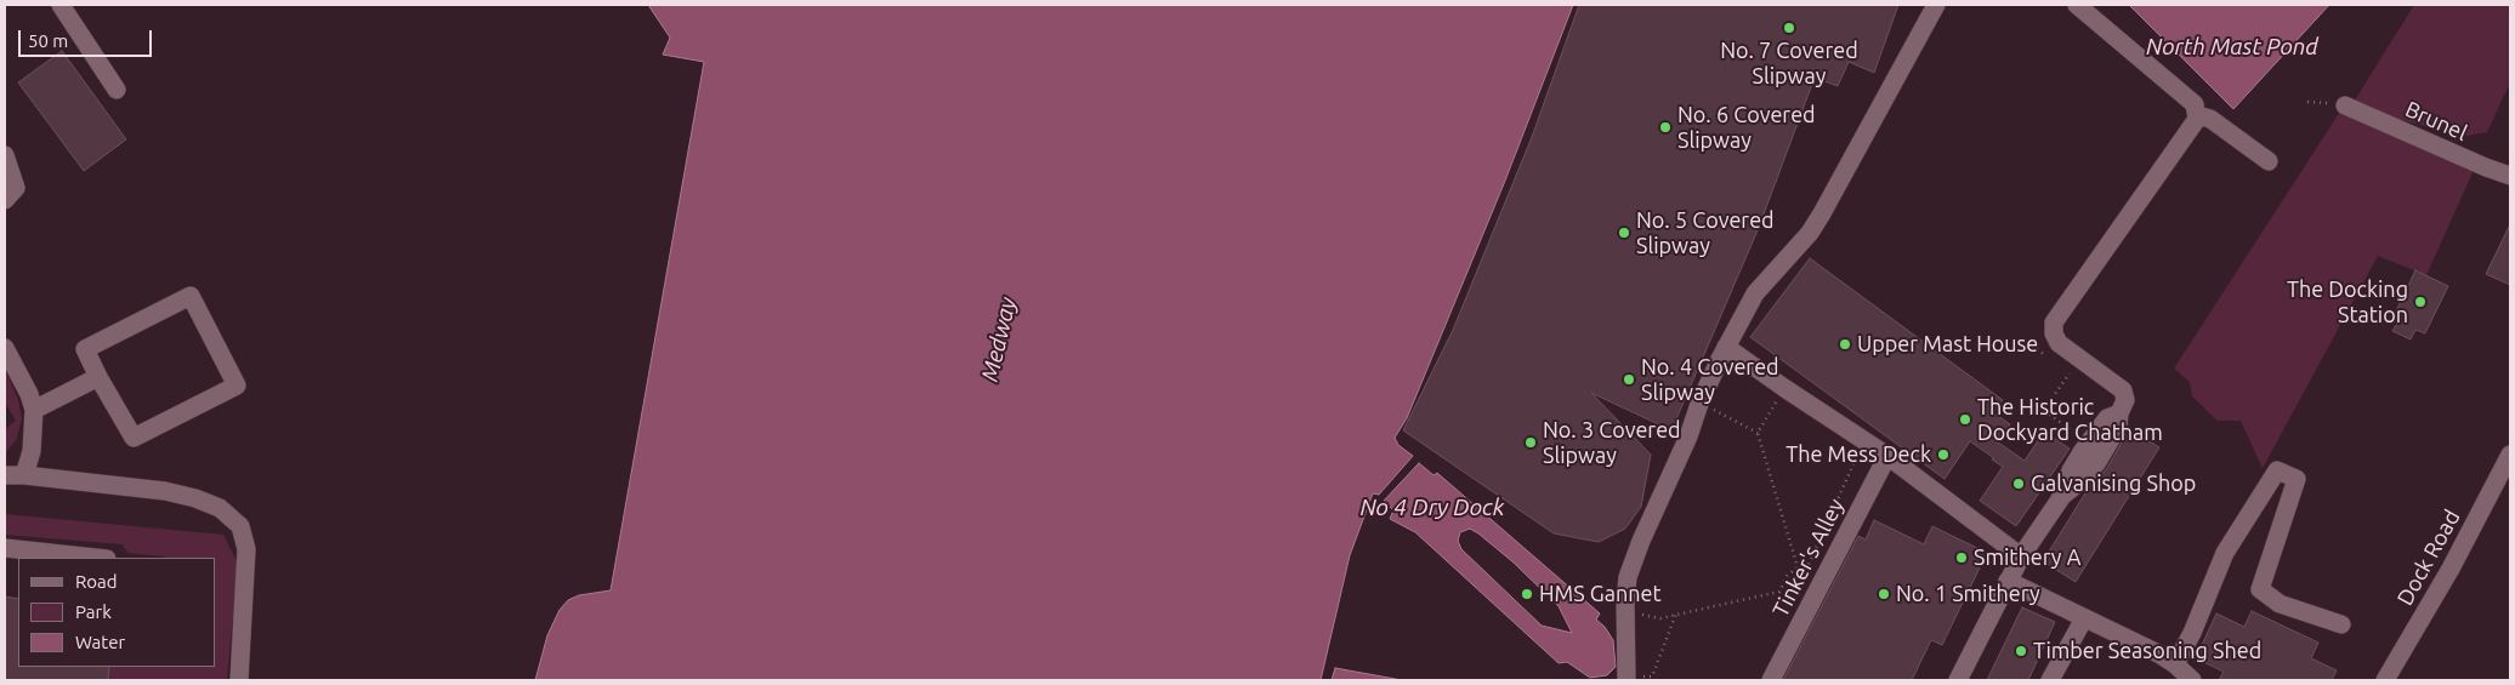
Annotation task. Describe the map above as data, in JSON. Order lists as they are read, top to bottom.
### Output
{
  "streets": {
    "street": ["Brunel", "Tinker's Alley", "Dock Road"]
  },
  "water": ["North Mast Pond", "Medway", "No 4 Dry Dock"],
  "places": [
    "No. 7 Covered Slipway",
    "No. 6 Covered Slipway",
    "No. 5 Covered Slipway",
    "The Docking Station",
    "Upper Mast House",
    "No. 4 Covered Slipway",
    "The Historic Dockyard Chatham",
    "No. 3 Covered Slipway",
    "The Mess Deck",
    "Galvanising Shop",
    "Smithery A",
    "HMS Gannet",
    "No. 1 Smithery",
    "Timber Seasoning Shed"
  ],
  "legend": ["Road", "Park", "Water"],
  "scale_bar": "50 m"
}
